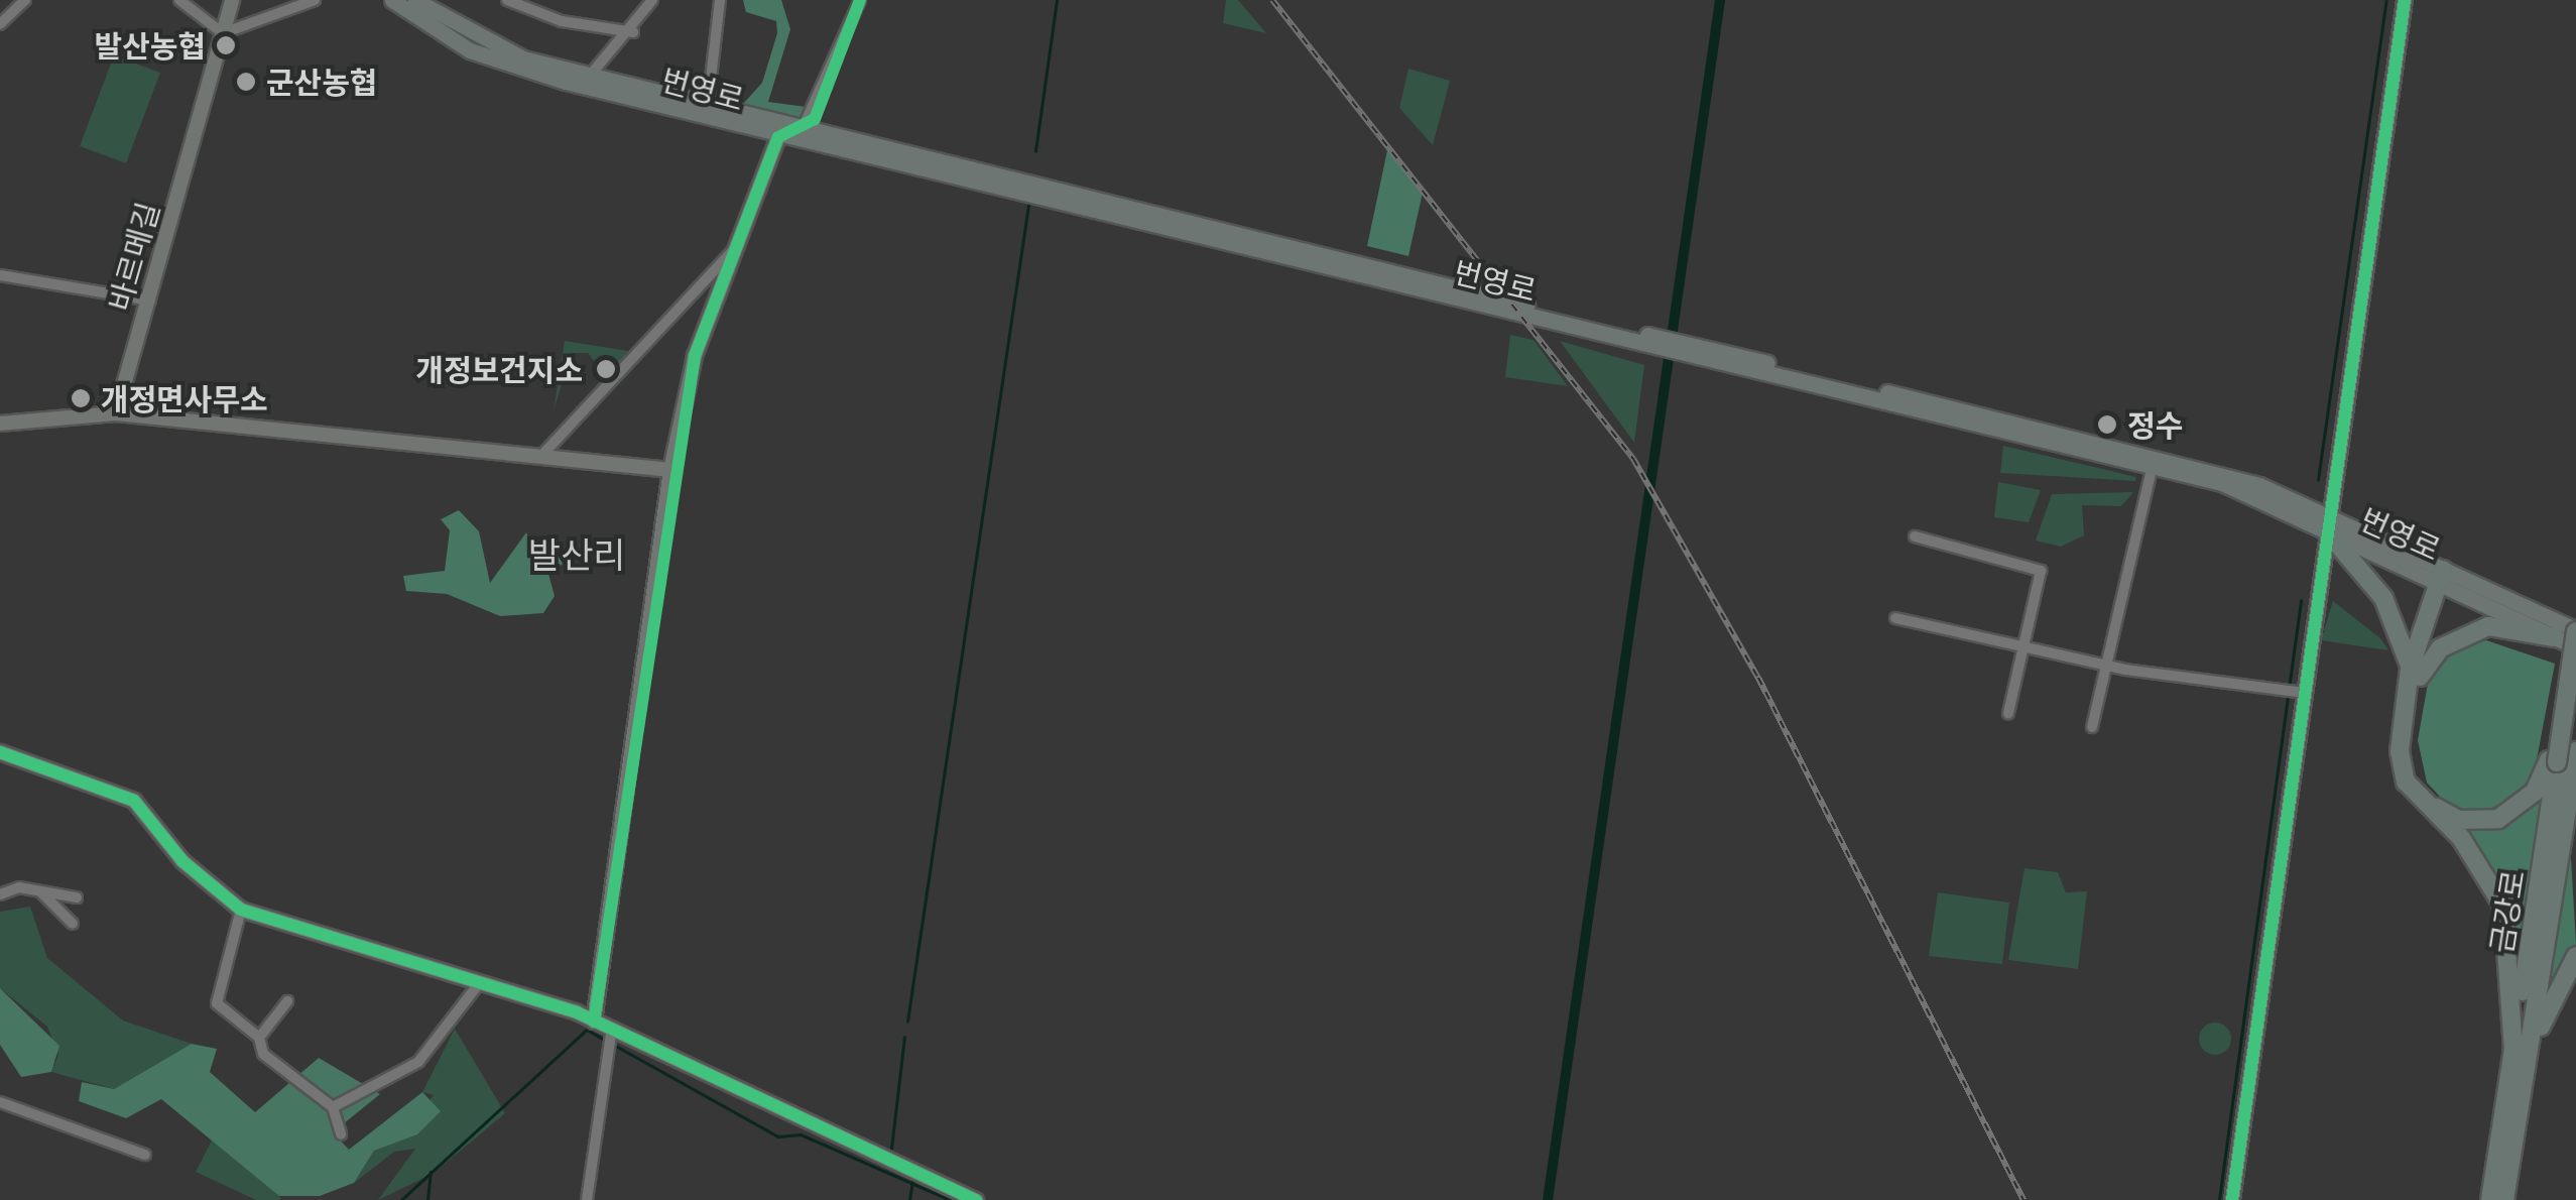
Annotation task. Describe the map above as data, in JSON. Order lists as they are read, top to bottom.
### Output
{
  "streets": {
    "highway": ["금강로"],
    "main road": ["번영로"],
    "street": ["바르메길"]
  },
  "crossings": [
    ["번영로", "금강로"]
  ],
  "districts": ["발산리"],
  "places": [
    "발산농협",
    "군산농협",
    "개정보건지소",
    "개정면사무소",
    "정수"
  ]
}
